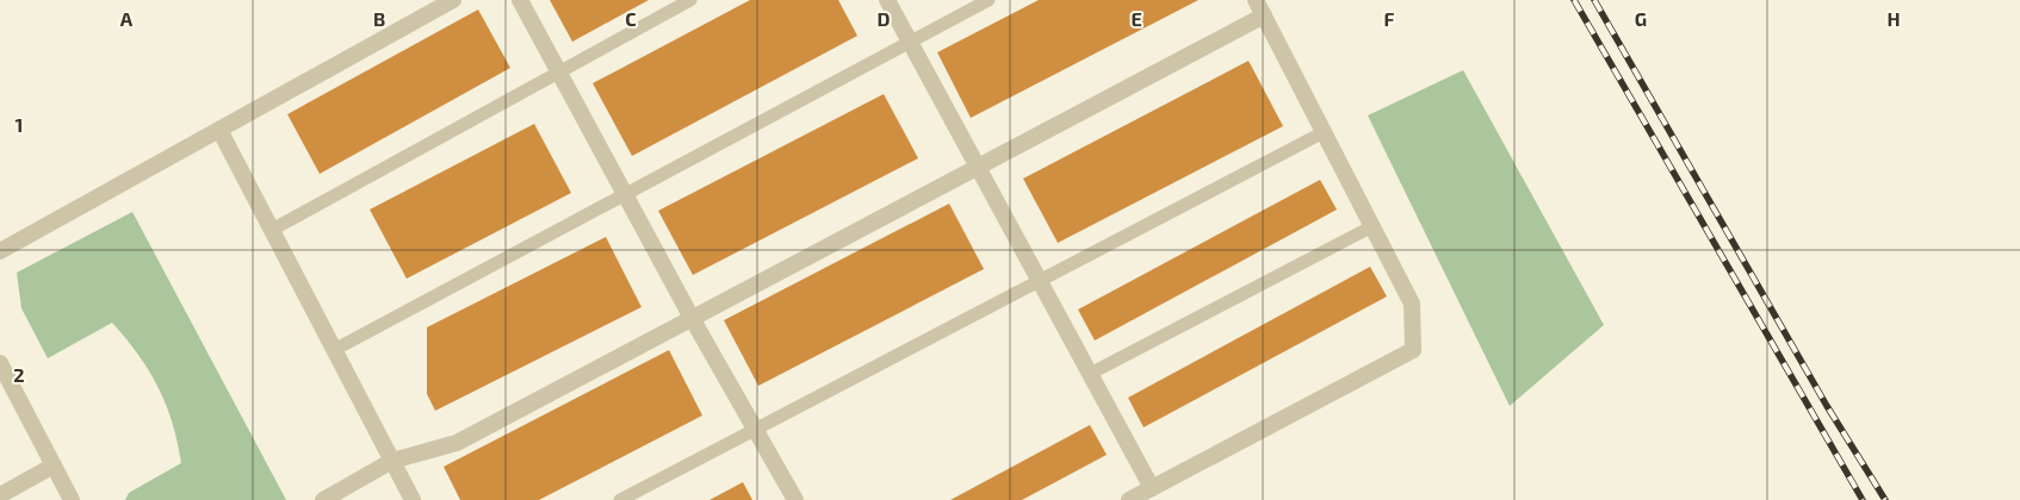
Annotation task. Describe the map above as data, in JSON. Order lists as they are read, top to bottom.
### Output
{
  "grid": {
    "columns": [
      "A",
      "B",
      "C",
      "D",
      "E",
      "F",
      "G",
      "H"
    ],
    "rows": ["1", "2"]
  }
}
